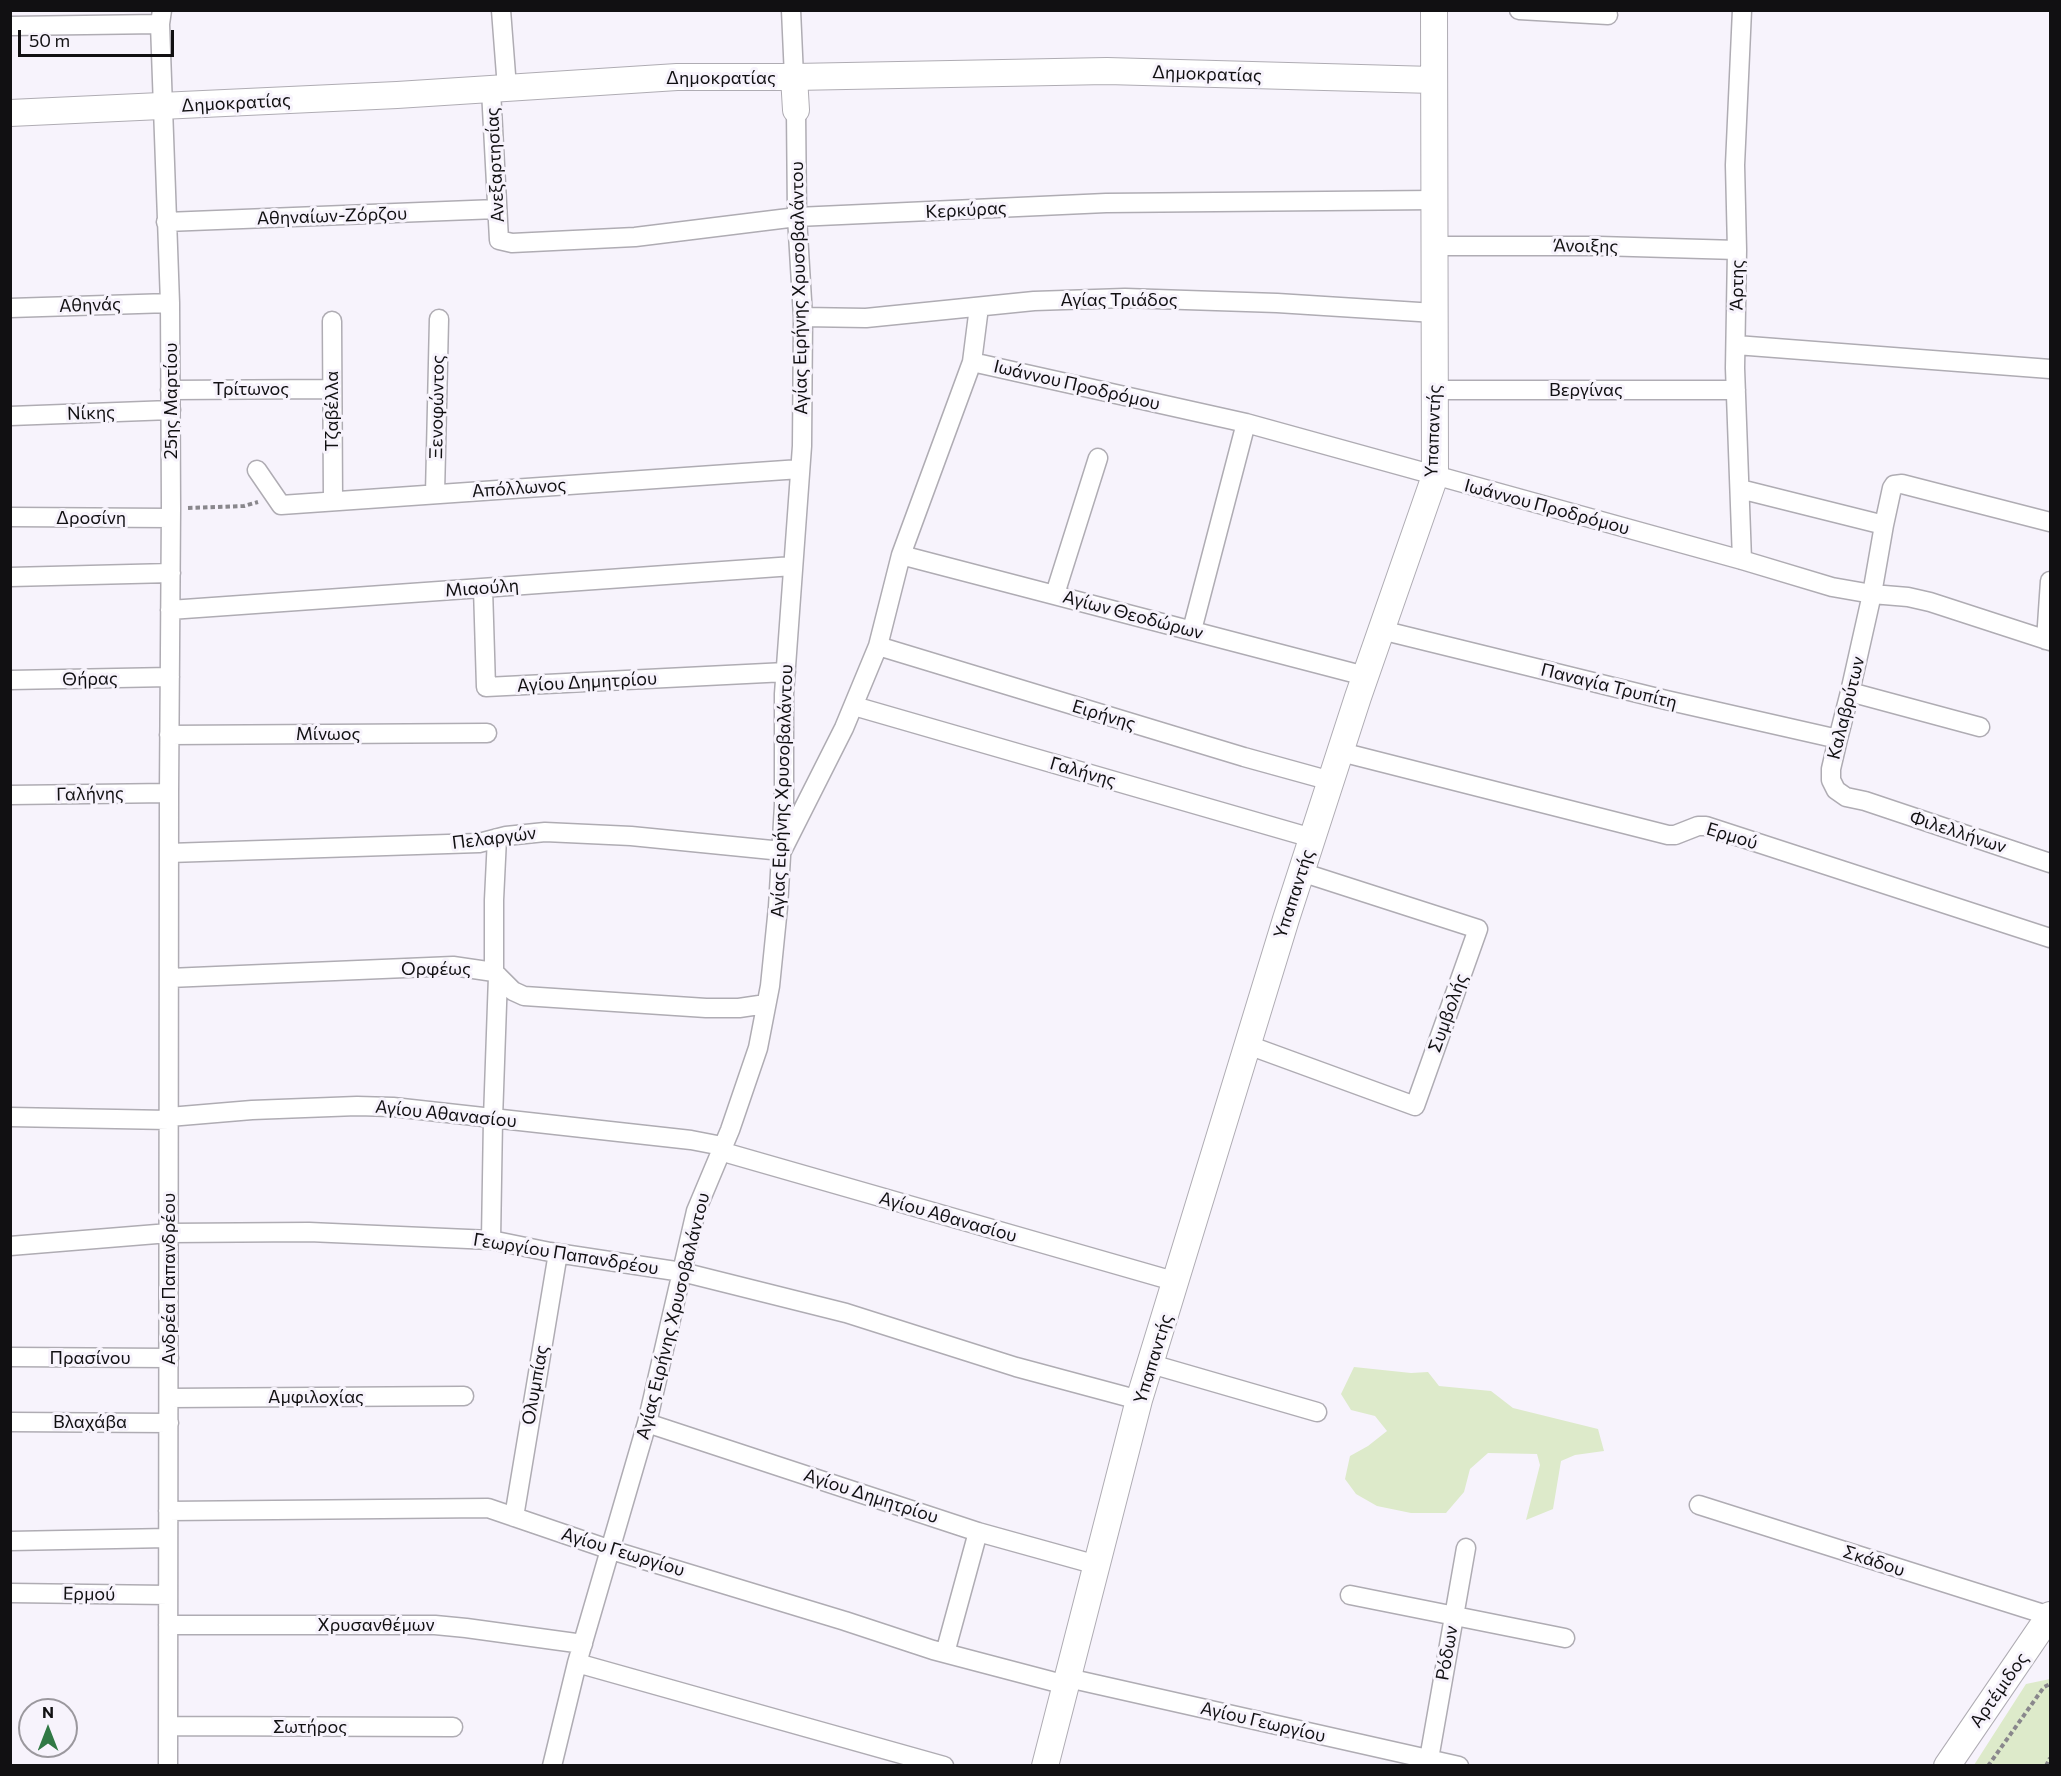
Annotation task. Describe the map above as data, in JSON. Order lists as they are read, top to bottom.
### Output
{
  "streets": {
    "street": [
      "Δημοκρατίας",
      "Ανεξαρτησίας",
      "Κερκύρας",
      "Αθηναίων-Ζόρζου",
      "Άνοιξης",
      "Άρτης",
      "Αγίας Ειρήνης Χρυσοβαλάντου",
      "Αγίας Τριάδος",
      "Αθηνάς",
      "Ιωάννου Προδρόμου",
      "Τρίτωνος",
      "Βεργίνας",
      "25ης Μαρτίου",
      "Ξενοφώντος",
      "Τζαβέλλα",
      "Νίκης",
      "Υπαπαντής",
      "Απόλλωνος",
      "Δροσίνη",
      "Μιαούλη",
      "Αγίων Θεοδώρων",
      "Θήρας",
      "Αγίου Δημητρίου",
      "Παναγία Τρυπίτη",
      "Καλαβρύτων",
      "Ειρήνης",
      "Μίνωος",
      "Γαλήνης",
      "Φιλελλήνων",
      "Ερμού",
      "Πελαργών",
      "Ορφέως",
      "Συμβολής",
      "Αγίου Αθανασίου",
      "Γεωργίου Παπανδρέου",
      "Ανδρέα Παπανδρέου",
      "Πρασίνου",
      "Ολυμπίας",
      "Αμφιλοχίας",
      "Βλαχάβα",
      "Αγίου Γεωργίου",
      "Σκάδου",
      "Χρυσανθέμων",
      "Ρόδων",
      "Αρτέμιδος",
      "Σωτήρος"
    ]
  },
  "crossings": [
    ["Δημοκρατίας", "Ανεξαρτησίας"],
    ["Δημοκρατίας", "25ης Μαρτίου"],
    ["Δημοκρατίας", "Υπαπαντής"],
    ["Ανεξαρτησίας", "Κερκύρας"],
    ["Ανεξαρτησίας", "Αθηναίων-Ζόρζου"],
    ["Κερκύρας", "Αγίας Ειρήνης Χρυσοβαλάντου"],
    ["Κερκύρας", "Υπαπαντής"],
    ["Αθηναίων-Ζόρζου", "25ης Μαρτίου"],
    ["Άνοιξης", "Άρτης"],
    ["Άνοιξης", "Υπαπαντής"],
    ["Άρτης", "Ιωάννου Προδρόμου"],
    ["Άρτης", "Βεργίνας"],
    ["Αγίας Ειρήνης Χρυσοβαλάντου", "Αγίας Τριάδος"],
    ["Αγίας Ειρήνης Χρυσοβαλάντου", "Απόλλωνος"],
    ["Αγίας Ειρήνης Χρυσοβαλάντου", "Μιαούλη"],
    ["Αγίας Ειρήνης Χρυσοβαλάντου", "Αγίου Δημητρίου"],
    ["Αγίας Ειρήνης Χρυσοβαλάντου", "Πελαργών"],
    ["Αγίας Ειρήνης Χρυσοβαλάντου", "Αγίου Αθανασίου"],
    ["Αγίας Ειρήνης Χρυσοβαλάντου", "Γεωργίου Παπανδρέου"],
    ["Αγίας Ειρήνης Χρυσοβαλάντου", "Αγίου Γεωργίου"],
    ["Αγίας Ειρήνης Χρυσοβαλάντου", "Χρυσανθέμων"],
    ["Αγίας Τριάδος", "Υπαπαντής"],
    ["Αθηνάς", "25ης Μαρτίου"],
    ["Ιωάννου Προδρόμου", "Υπαπαντής"],
    ["Ιωάννου Προδρόμου", "Καλαβρύτων"],
    ["Τρίτωνος", "25ης Μαρτίου"],
    ["Τρίτωνος", "Τζαβέλλα"],
    ["Βεργίνας", "Υπαπαντής"],
    ["25ης Μαρτίου", "Νίκης"],
    ["25ης Μαρτίου", "Δροσίνη"],
    ["25ης Μαρτίου", "Μιαούλη"],
    ["25ης Μαρτίου", "Θήρας"],
    ["25ης Μαρτίου", "Μίνωος"],
    ["25ης Μαρτίου", "Γαλήνης"],
    ["25ης Μαρτίου", "Ανδρέα Παπανδρέου"],
    ["Ξενοφώντος", "Απόλλωνος"],
    ["Τζαβέλλα", "Απόλλωνος"],
    ["Υπαπαντής", "Αγίων Θεοδώρων"],
    ["Υπαπαντής", "Αγίου Δημητρίου"],
    ["Υπαπαντής", "Παναγία Τρυπίτη"],
    ["Υπαπαντής", "Ειρήνης"],
    ["Υπαπαντής", "Γαλήνης"],
    ["Υπαπαντής", "Ερμού"],
    ["Υπαπαντής", "Συμβολής"],
    ["Υπαπαντής", "Αγίου Αθανασίου"],
    ["Υπαπαντής", "Γεωργίου Παπανδρέου"],
    ["Υπαπαντής", "Αγίου Γεωργίου"],
    ["Μιαούλη", "Αγίου Δημητρίου"],
    ["Παναγία Τρυπίτη", "Καλαβρύτων"],
    ["Καλαβρύτων", "Φιλελλήνων"],
    ["Γαλήνης", "Ανδρέα Παπανδρέου"],
    ["Ερμού", "Ανδρέα Παπανδρέου"],
    ["Πελαργών", "Ανδρέα Παπανδρέου"],
    ["Ορφέως", "Ανδρέα Παπανδρέου"],
    ["Αγίου Αθανασίου", "Ανδρέα Παπανδρέου"],
    ["Γεωργίου Παπανδρέου", "Ανδρέα Παπανδρέου"],
    ["Γεωργίου Παπανδρέου", "Ολυμπίας"],
    ["Ανδρέα Παπανδρέου", "Πρασίνου"],
    ["Ανδρέα Παπανδρέου", "Αμφιλοχίας"],
    ["Ανδρέα Παπανδρέου", "Βλαχάβα"],
    ["Ανδρέα Παπανδρέου", "Αγίου Γεωργίου"],
    ["Ανδρέα Παπανδρέου", "Χρυσανθέμων"],
    ["Ανδρέα Παπανδρέου", "Σωτήρος"],
    ["Ολυμπίας", "Αγίου Γεωργίου"],
    ["Αγίου Γεωργίου", "Ρόδων"],
    ["Σκάδου", "Αρτέμιδος"]
  ],
  "scale_bar": "50 m",
  "north": "top"
}
